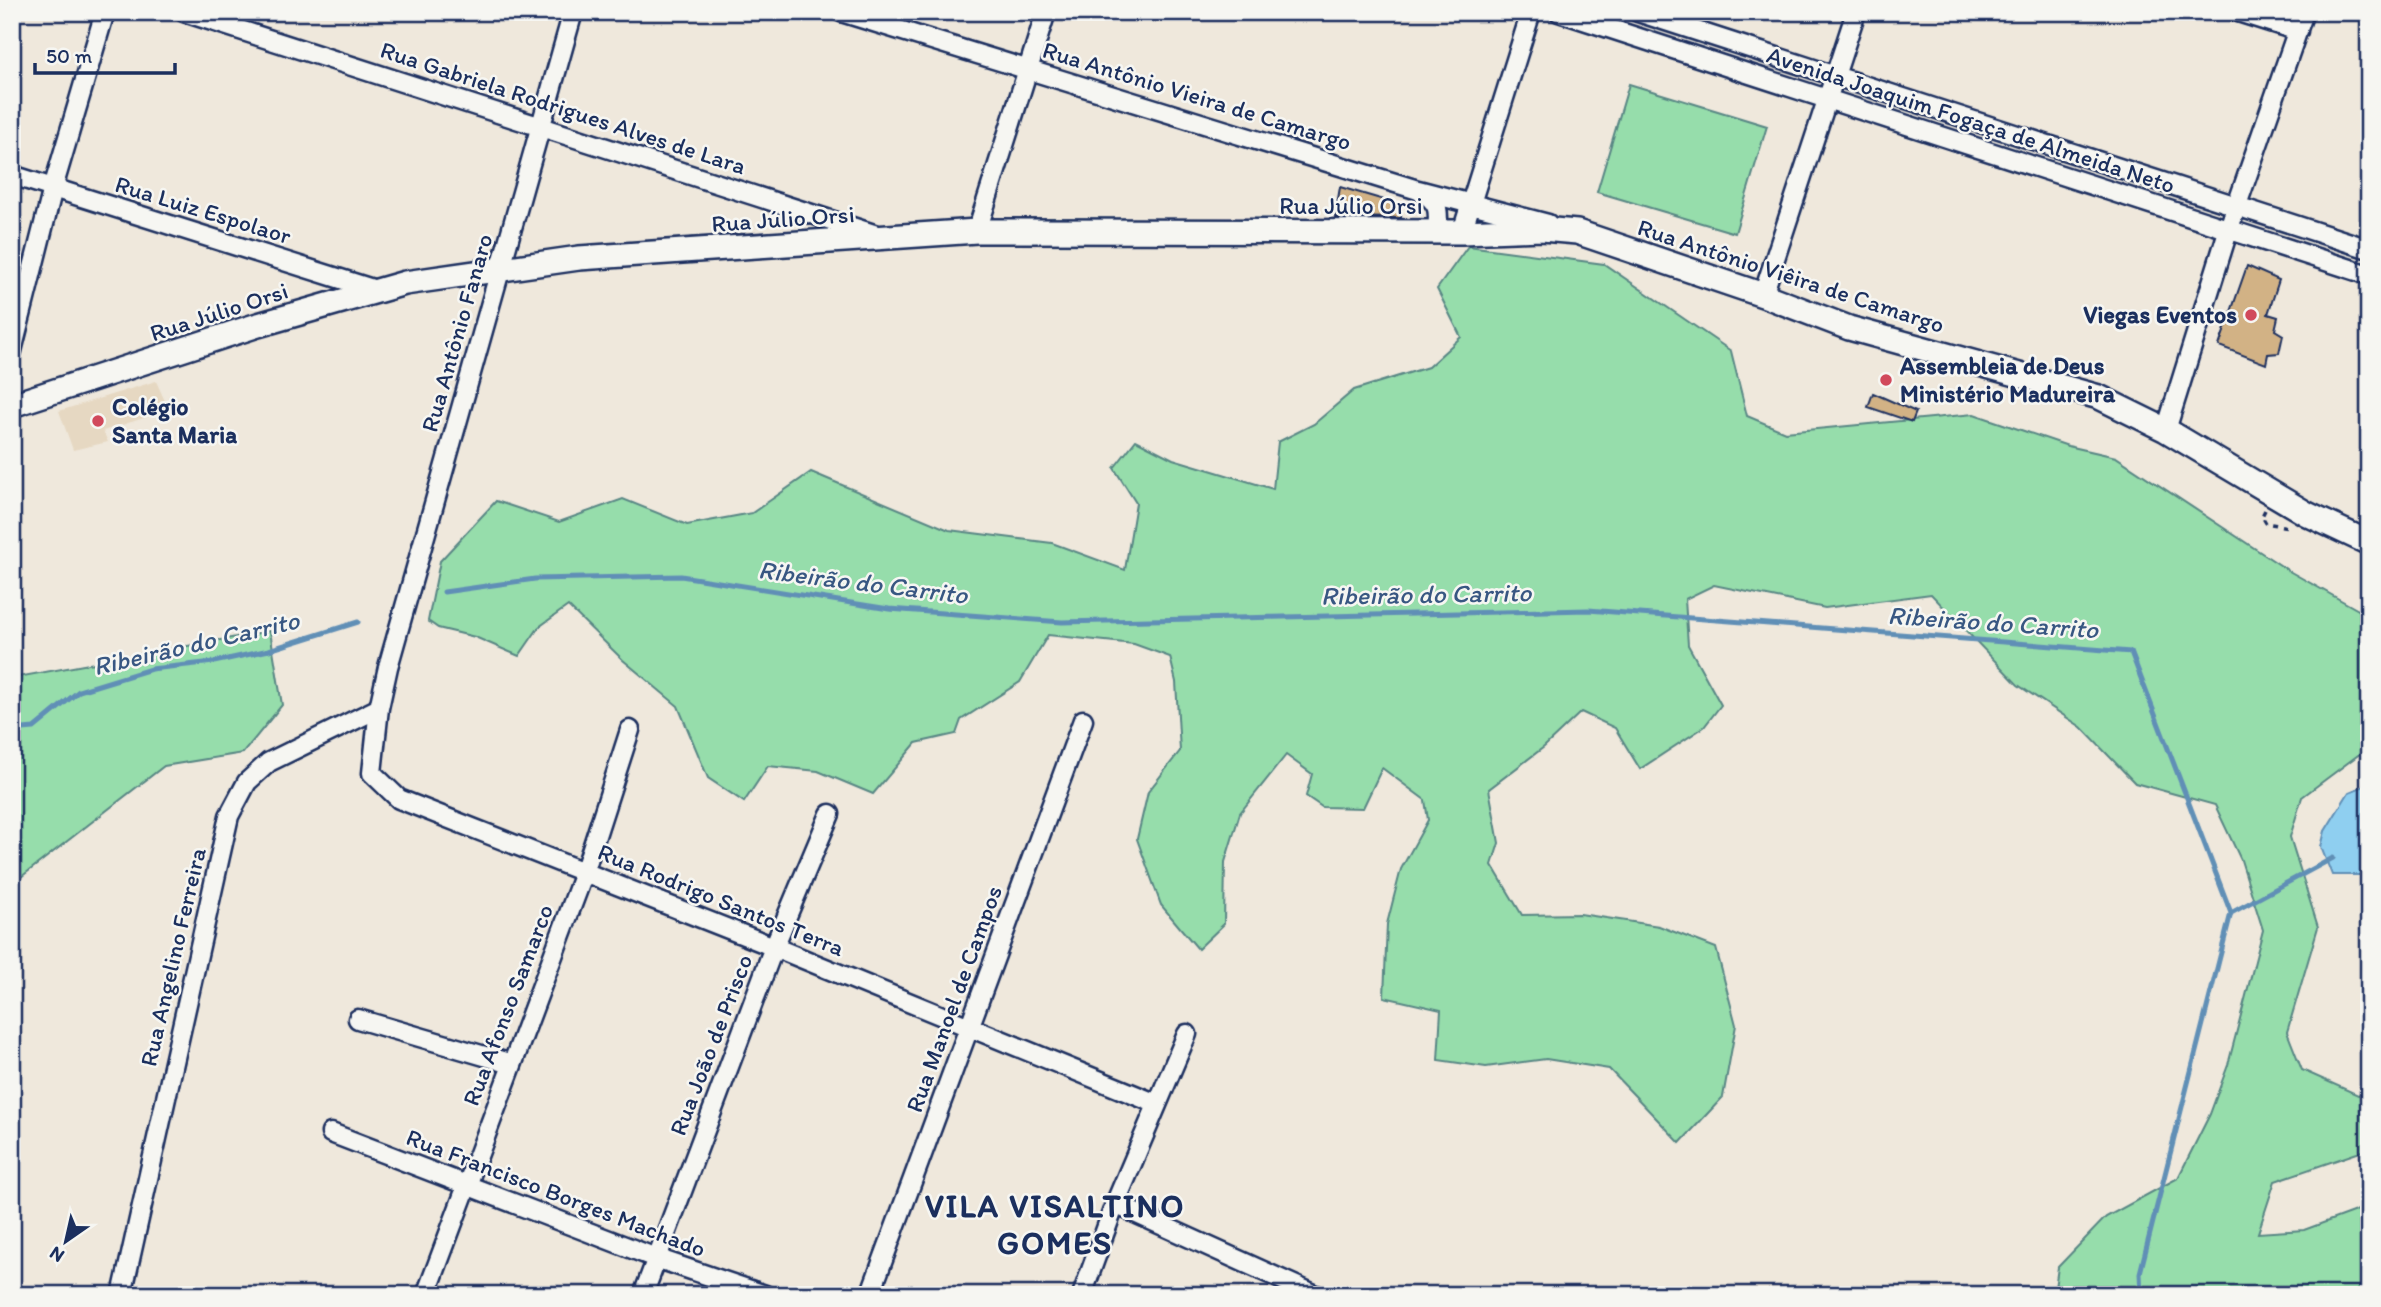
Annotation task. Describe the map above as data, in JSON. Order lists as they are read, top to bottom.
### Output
{
  "streets": {
    "main road": ["Rua Júlio Orsi", "Rua Antônio Viêira de Camargo"],
    "street": [
      "Rua Antônio Vieira de Camargo",
      "Rua Gabriela Rodrigues Alves de Lara",
      "Avenida Joaquim Fogaça de Almeida Neto",
      "Rua Luiz Espolaor",
      "Rua Antônio Fanaro",
      "Rua Rodrigo Santos Terra",
      "Rua Angelino Ferreira",
      "Rua Manoel de Campos",
      "Rua Afonso Samarco",
      "Rua João de Prisco",
      "Rua Francisco Borges Machado"
    ]
  },
  "crossings": [
    ["Rua Antônio Vieira de Camargo", "Rua Júlio Orsi"],
    ["Rua Antônio Vieira de Camargo", "Rua Antônio Viêira de Camargo"],
    ["Rua Gabriela Rodrigues Alves de Lara", "Rua Júlio Orsi"],
    ["Rua Gabriela Rodrigues Alves de Lara", "Rua Antônio Fanaro"],
    ["Rua Júlio Orsi", "Rua Luiz Espolaor"],
    ["Rua Júlio Orsi", "Rua Antônio Viêira de Camargo"],
    ["Rua Júlio Orsi", "Rua Antônio Fanaro"],
    ["Rua Antônio Fanaro", "Rua Rodrigo Santos Terra"],
    ["Rua Rodrigo Santos Terra", "Rua Angelino Ferreira"],
    ["Rua Rodrigo Santos Terra", "Rua Manoel de Campos"],
    ["Rua Rodrigo Santos Terra", "Rua Afonso Samarco"],
    ["Rua Rodrigo Santos Terra", "Rua João de Prisco"],
    ["Rua Afonso Samarco", "Rua Francisco Borges Machado"],
    ["Rua João de Prisco", "Rua Francisco Borges Machado"]
  ],
  "districts": ["VILA VISALTINO GOMES"],
  "water": ["Ribeirão do Carrito"],
  "places": ["Viegas Eventos", "Assembleia de Deus Ministério Madureira", "Colégio Santa Maria"],
  "scale_bar": "50 m",
  "north": "bottom left"
}
